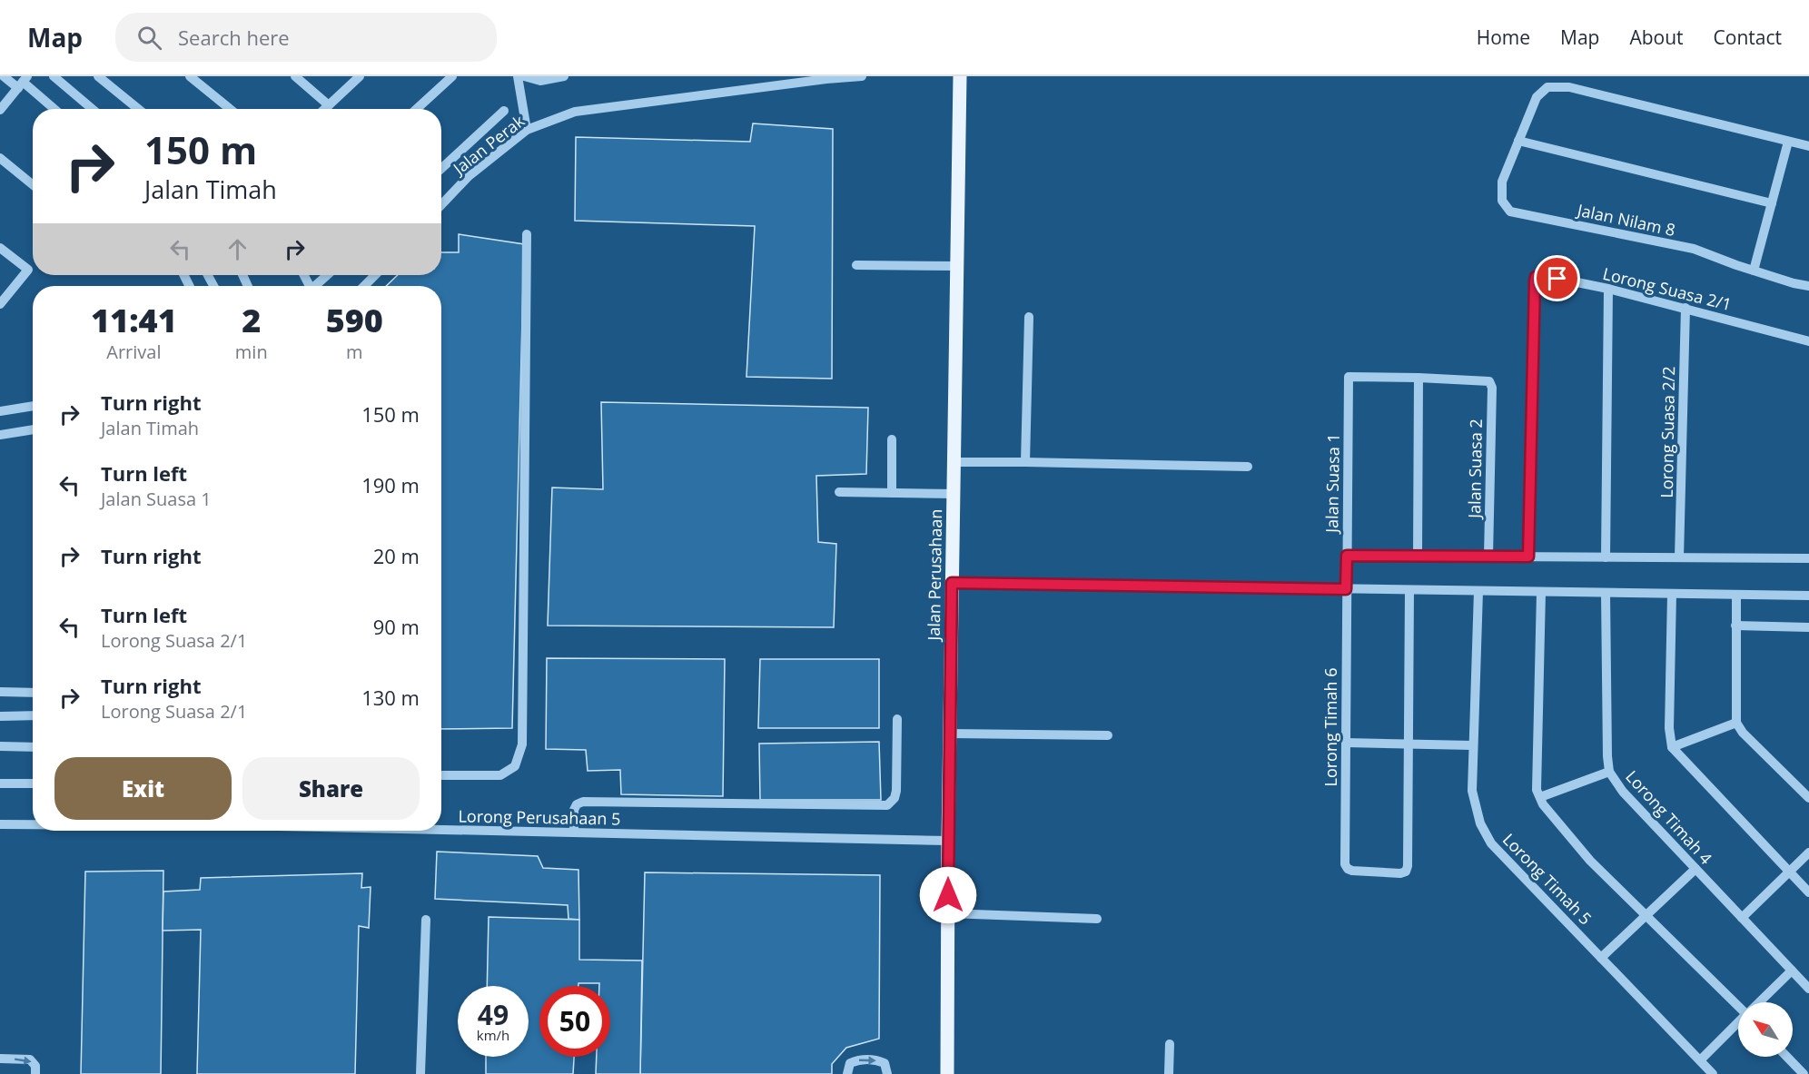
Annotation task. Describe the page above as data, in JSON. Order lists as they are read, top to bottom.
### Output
{
  "streets": {
    "main road": ["Jalan Perusahaan"],
    "street": [
      "Jalan Perak",
      "Jalan Nilam 8",
      "Lorong Suasa 2/1",
      "Lorong Suasa 2/2",
      "Jalan Suasa 2",
      "Jalan Suasa 1",
      "Lorong Timah 6",
      "Lorong Perusahaan 5",
      "Lorong Timah 4",
      "Lorong Timah 5"
    ]
  },
  "crossings": [
    ["Lorong Suasa 2/1", "Lorong Suasa 2/2"],
    ["Jalan Suasa 2", "Jalan Suasa 1"],
    ["Jalan Suasa 1", "Lorong Timah 6"],
    ["Jalan Perusahaan", "Lorong Perusahaan 5"]
  ],
  "north": "top left",
  "page": {
    "header": "Map",
    "search": "Search here",
    "nav": [
      "Home",
      "Map",
      "About",
      "Contact"
    ],
    "turn": ["150 m", "Jalan Timah"],
    "eta": [
      "11:41",
      "Arrival",
      "2",
      "min",
      "590",
      "m"
    ],
    "list": [
      {
        "name": "Turn right",
        "note": "Jalan Timah",
        "value": "150 m"
      },
      {
        "name": "Turn left",
        "note": "Jalan Suasa 1",
        "value": "190 m"
      },
      {
        "name": "Turn right",
        "value": "20 m"
      },
      {
        "name": "Turn left",
        "note": "Lorong Suasa 2/1",
        "value": "90 m"
      },
      {
        "name": "Turn right",
        "note": "Lorong Suasa 2/1",
        "value": "130 m"
      }
    ],
    "buttons": ["Exit", "Share"],
    "speed": "49 km/h",
    "limit": "50"
  }
}
